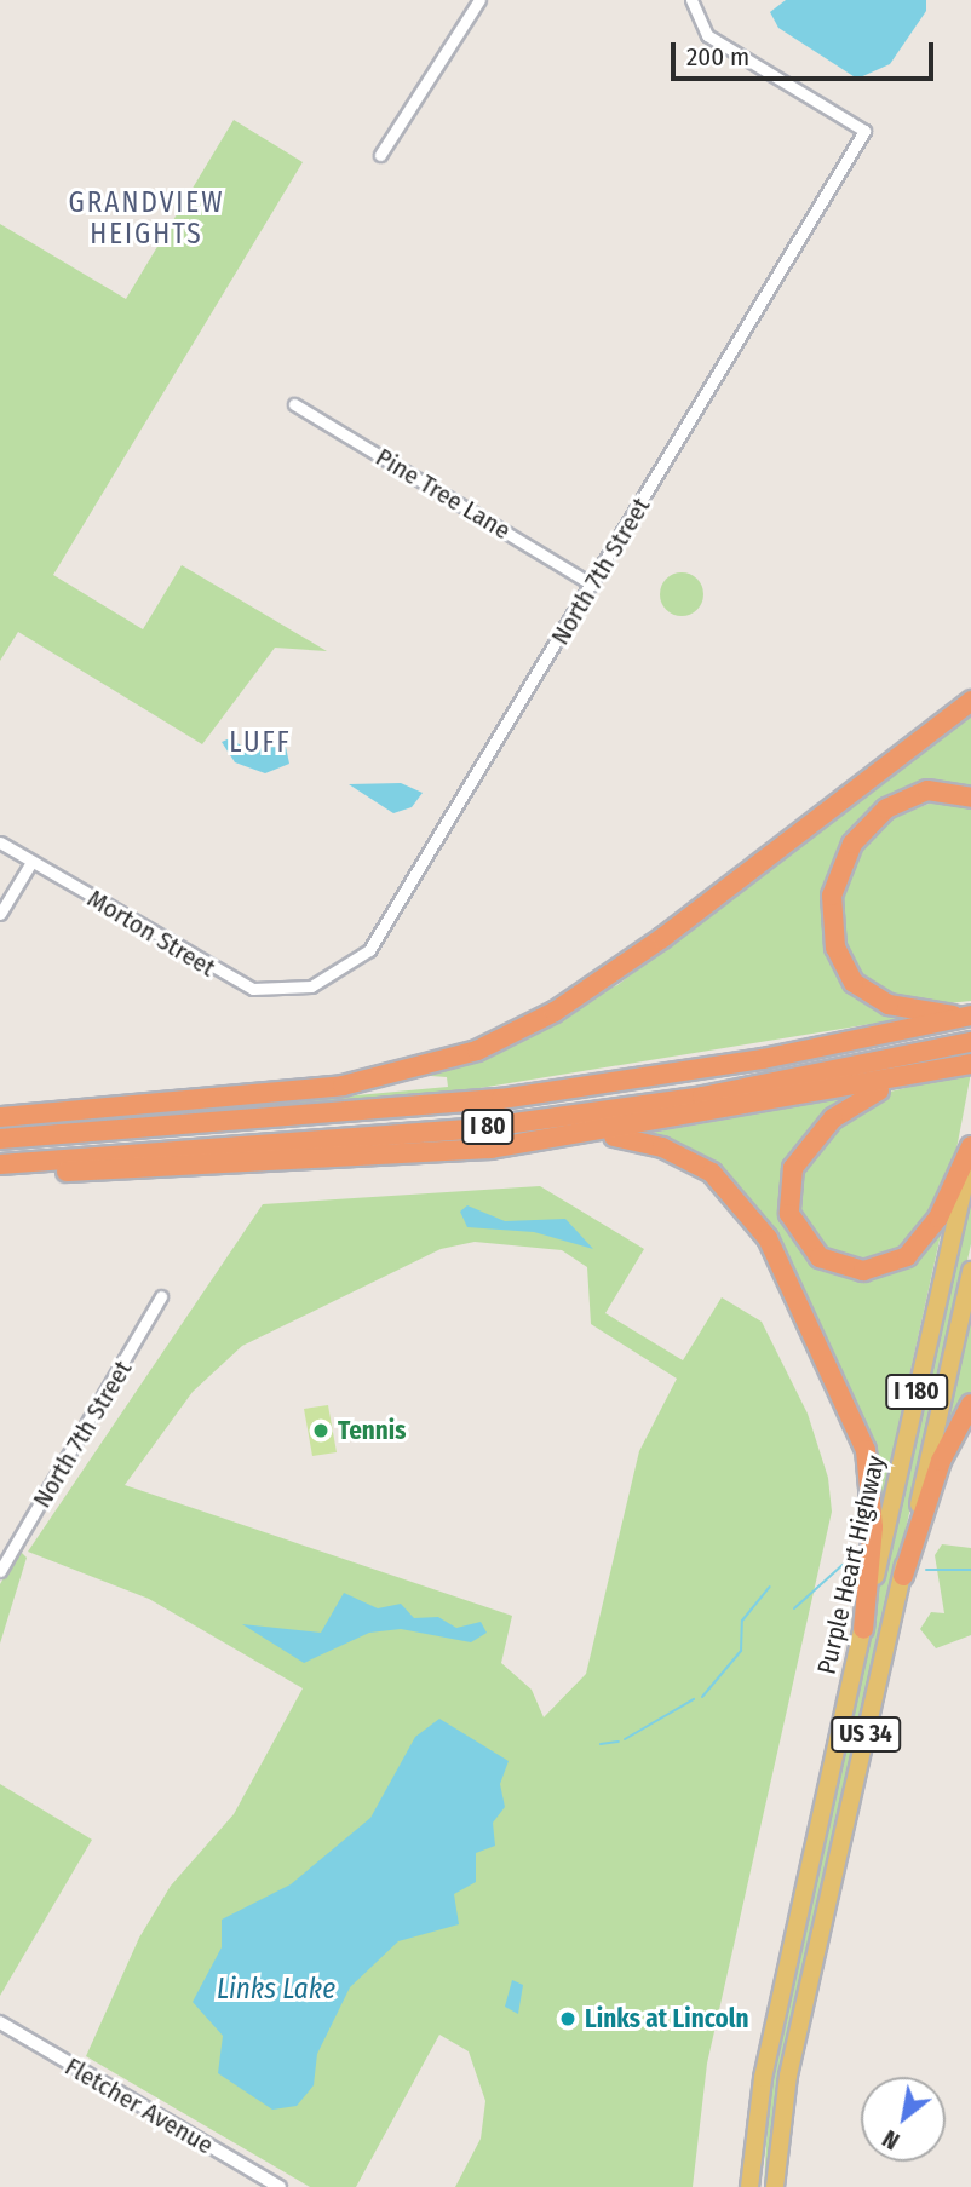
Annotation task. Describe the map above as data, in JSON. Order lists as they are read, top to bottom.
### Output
{
  "streets": {
    "highway": ["I 80"],
    "main road": ["I 180", "Purple Heart Highway", "US 34"],
    "street": [
      "Pine Tree Lane",
      "North 7th Street",
      "Morton Street",
      "Fletcher Avenue"
    ]
  },
  "crossings": [
    ["Pine Tree Lane", "North 7th Street"],
    ["North 7th Street", "Morton Street"]
  ],
  "districts": ["GRANDVIEW HEIGHTS", "LUFF"],
  "water": ["Links Lake"],
  "places": ["Tennis", "Links at Lincoln"],
  "scale_bar": "200 m",
  "north": "bottom left"
}
